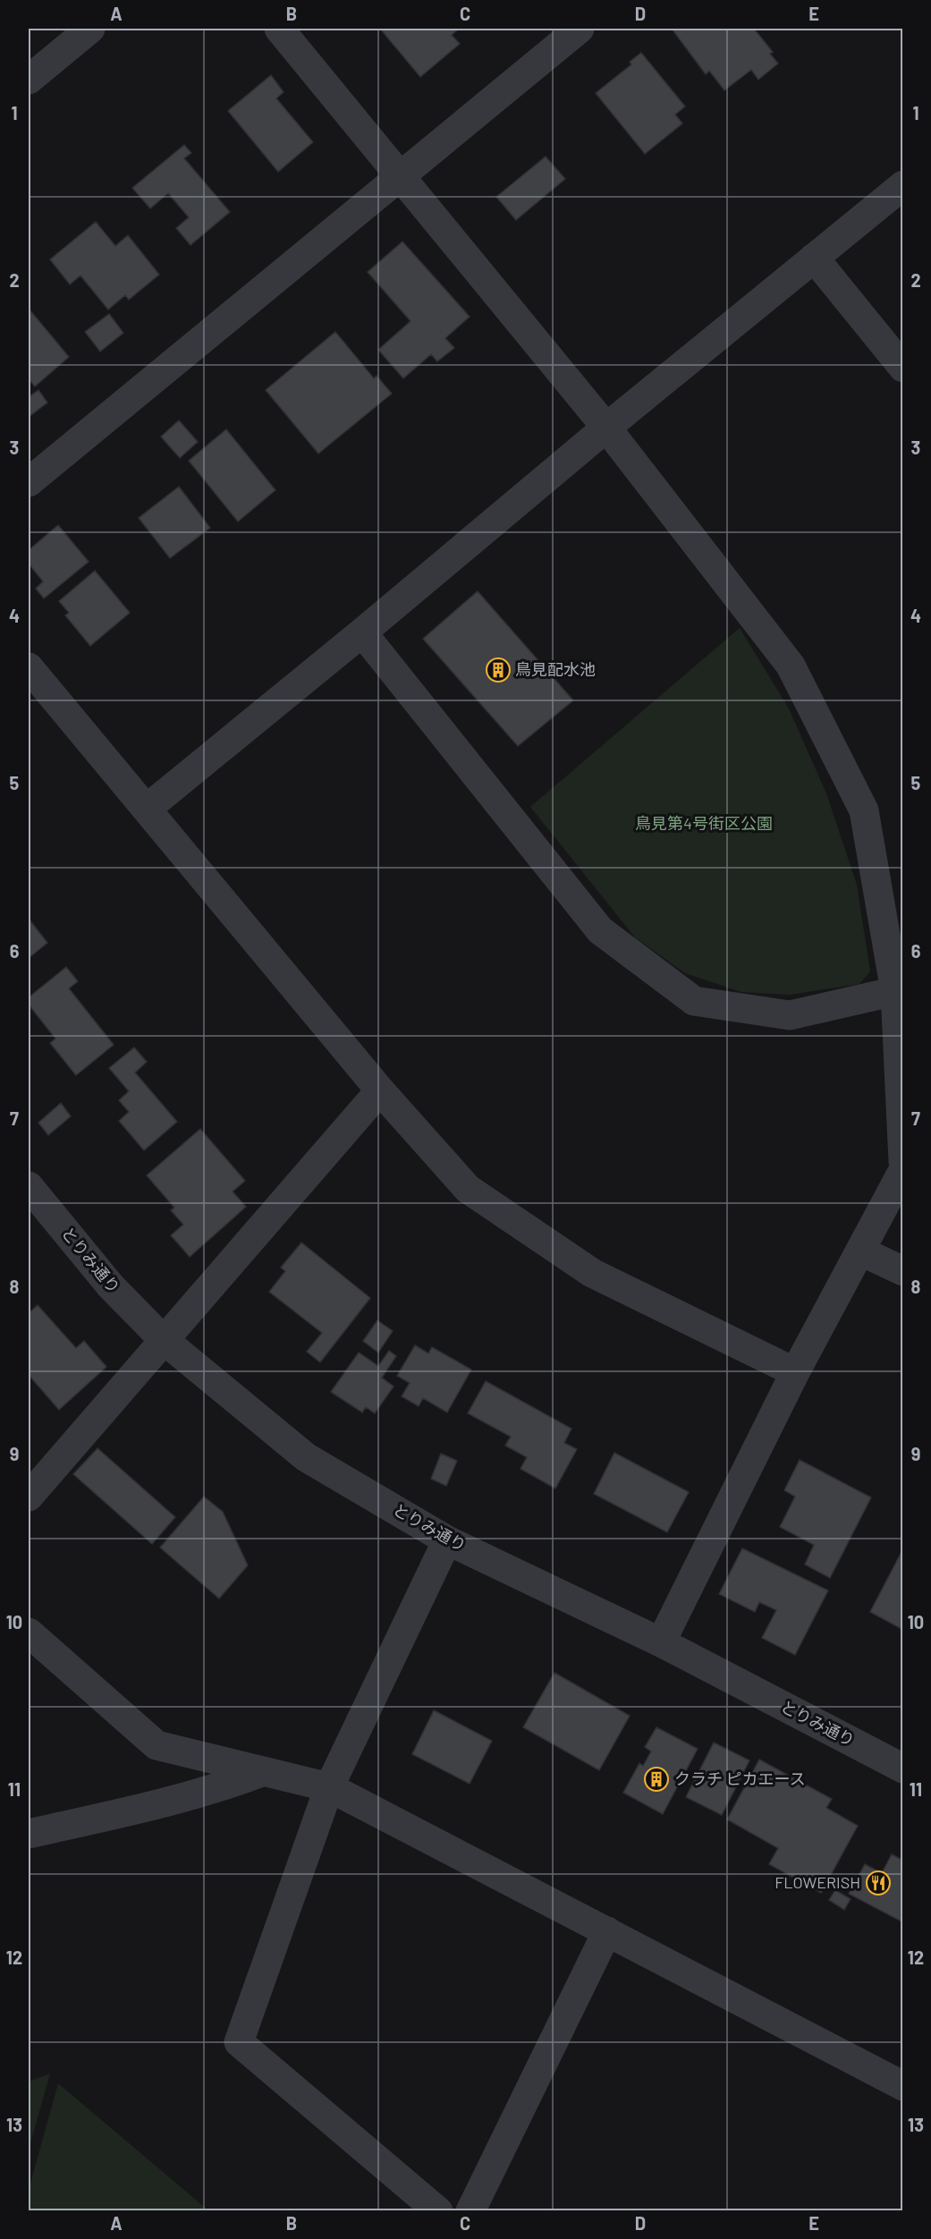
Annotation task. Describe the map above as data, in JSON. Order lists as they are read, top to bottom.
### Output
{
  "streets": {
    "street": ["とりみ通り"]
  },
  "parks": ["鳥見第4号街区公園"],
  "places": {
    "building": ["鳥見配水池", "クラチ ピカエース"],
    "restaurant": ["FLOWERISH"]
  },
  "grid": {
    "columns": [
      "A",
      "B",
      "C",
      "D",
      "E"
    ],
    "rows": [
      "1",
      "2",
      "3",
      "4",
      "5",
      "6",
      "7",
      "8",
      "9",
      "10",
      "11",
      "12",
      "13"
    ]
  }
}
